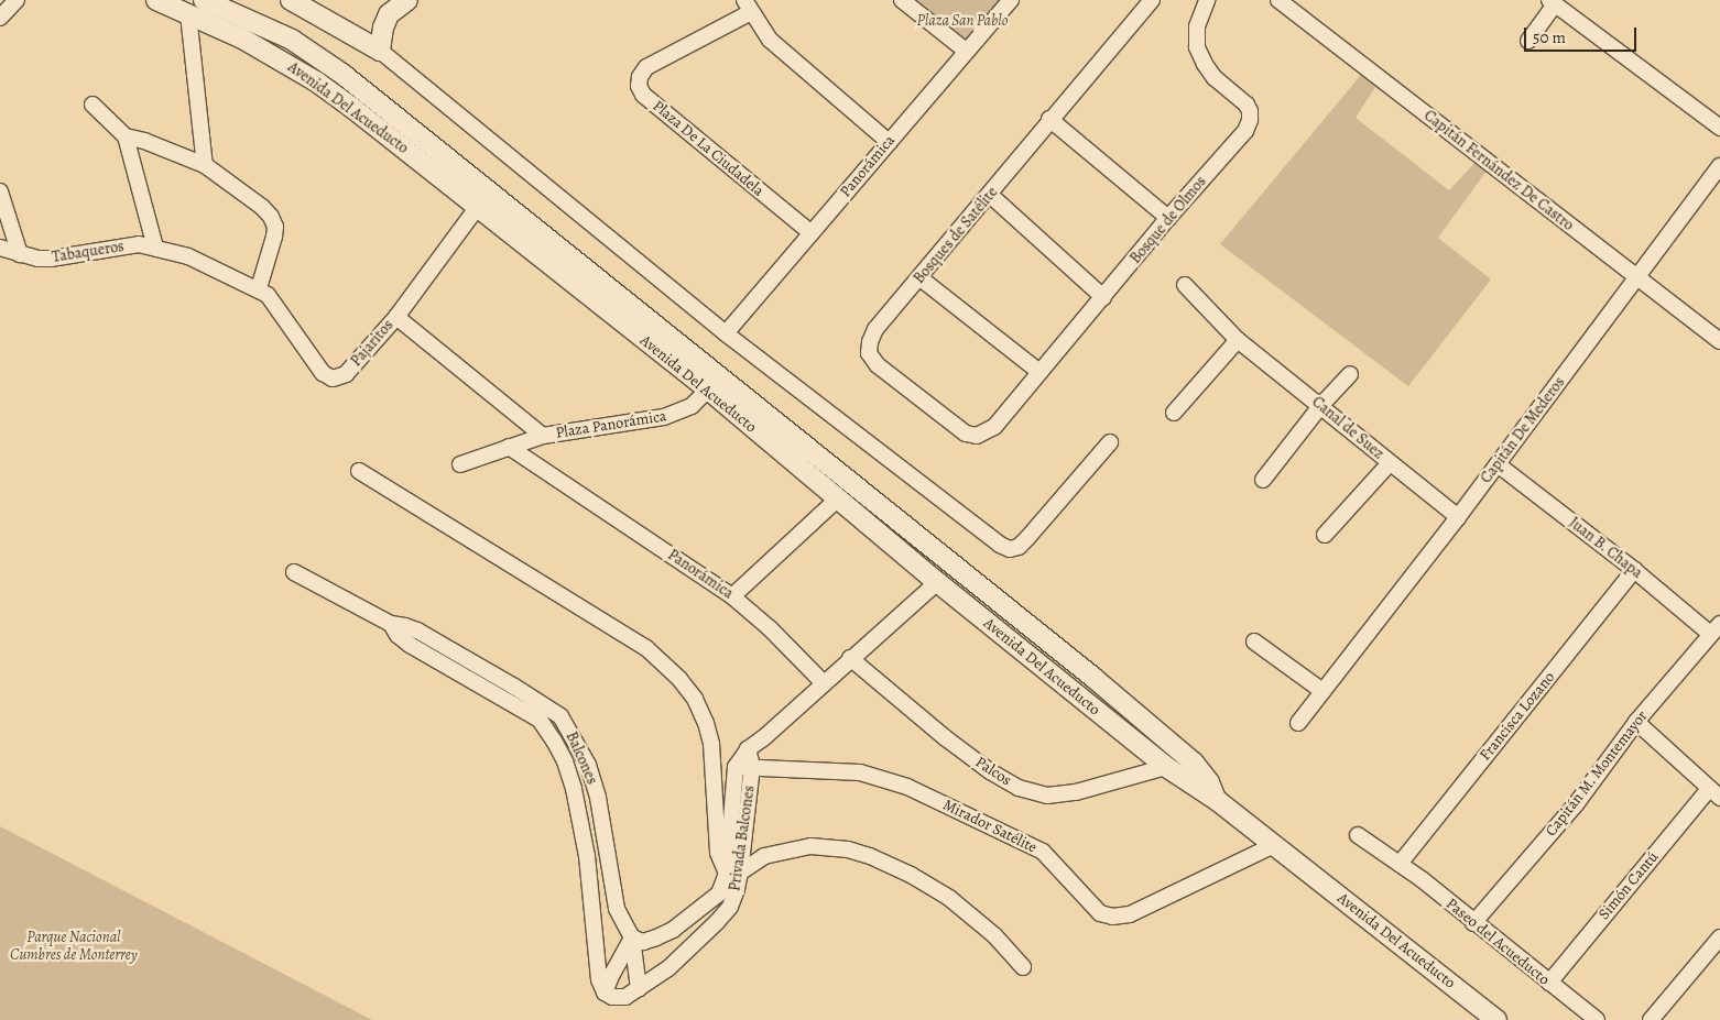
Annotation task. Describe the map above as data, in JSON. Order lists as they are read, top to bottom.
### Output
{
  "streets": {
    "street": [
      "Avenida Del Acueducto",
      "Plaza De La Ciudadela",
      "Panorámica",
      "Capitán Fernández De Castro",
      "Bosque de Olmos",
      "Bosques de Satélite",
      "Tabaqueros",
      "Pajaritos",
      "Plaza Panorámica",
      "Canal de Suez",
      "Capitán De Mederos",
      "Juan B. Chapa",
      "Francisca Lozano",
      "Balcones",
      "Palcos",
      "Capitán M. Montemayor",
      "Mirador Satélite",
      "Privada Balcones",
      "Simón Cantú",
      "Paseo del Acueducto"
    ]
  },
  "crossings": [
    ["Avenida Del Acueducto", "Pajaritos"],
    ["Avenida Del Acueducto", "Plaza Panorámica"],
    ["Avenida Del Acueducto", "Palcos"],
    ["Avenida Del Acueducto", "Mirador Satélite"],
    ["Avenida Del Acueducto", "Privada Balcones"],
    ["Plaza De La Ciudadela", "Panorámica"],
    ["Panorámica", "Plaza Panorámica"],
    ["Panorámica", "Privada Balcones"],
    ["Capitán Fernández De Castro", "Capitán De Mederos"],
    ["Bosque de Olmos", "Bosques de Satélite"],
    ["Tabaqueros", "Pajaritos"],
    ["Canal de Suez", "Capitán De Mederos"],
    ["Capitán De Mederos", "Juan B. Chapa"],
    ["Juan B. Chapa", "Francisca Lozano"],
    ["Juan B. Chapa", "Capitán M. Montemayor"],
    ["Francisca Lozano", "Paseo del Acueducto"],
    ["Balcones", "Privada Balcones"],
    ["Palcos", "Privada Balcones"],
    ["Capitán M. Montemayor", "Paseo del Acueducto"],
    ["Mirador Satélite", "Privada Balcones"],
    ["Simón Cantú", "Paseo del Acueducto"]
  ],
  "parks": ["Plaza San Pablo", "Parque Nacional Cumbres de Monterrey"],
  "scale_bar": "50 m"
}
